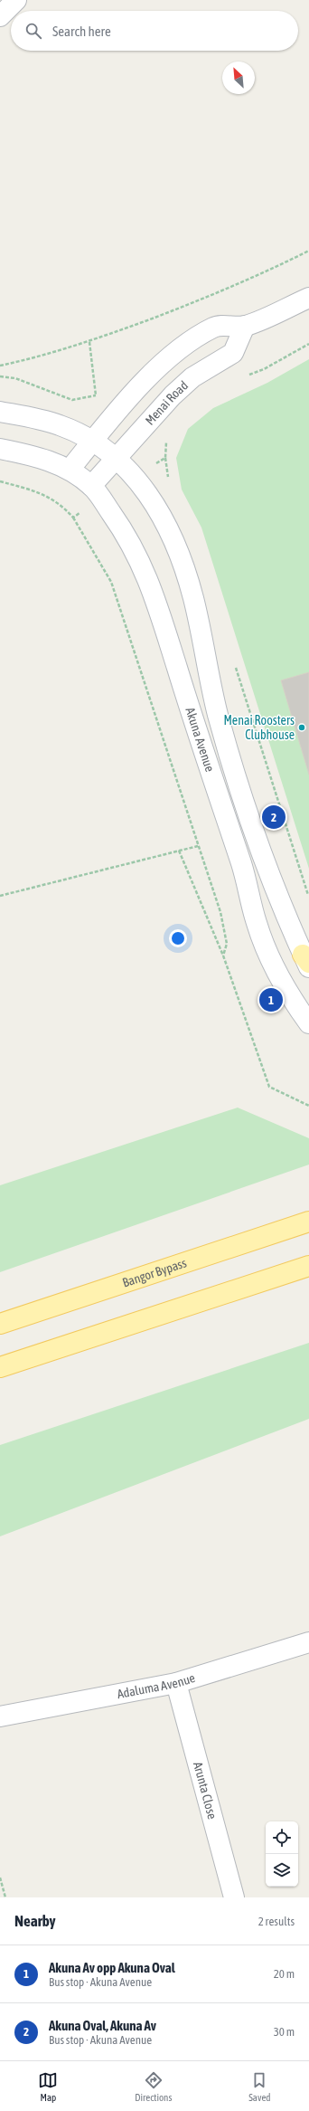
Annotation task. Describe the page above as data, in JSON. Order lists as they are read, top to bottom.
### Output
{
  "streets": {
    "main road": [
      "Menai Road",
      "Akuna Avenue",
      "Bangor Bypass",
      "Adaluma Avenue",
      "Arunta Close"
    ]
  },
  "crossings": [
    ["Menai Road", "Akuna Avenue"],
    ["Adaluma Avenue", "Arunta Close"]
  ],
  "places": ["Menai Roosters Clubhouse"],
  "north": "top left",
  "page": {
    "search": "Search here",
    "pins": ["2", "1"],
    "heading": ["Nearby", "2 results"],
    "list": [
      {
        "mark": "1",
        "name": "Akuna Av opp Akuna Oval",
        "note": "Bus stop · Akuna Avenue",
        "value": "20 m"
      },
      {
        "mark": "2",
        "name": "Akuna Oval, Akuna Av",
        "note": "Bus stop · Akuna Avenue",
        "value": "30 m"
      }
    ],
    "nav": ["Map", "Directions", "Saved"]
  }
}
